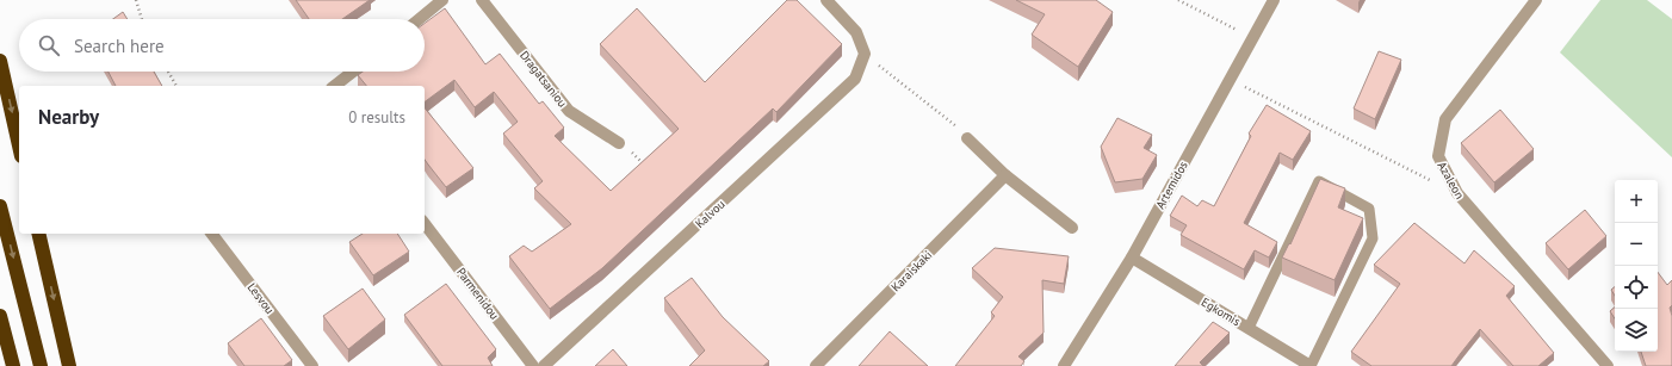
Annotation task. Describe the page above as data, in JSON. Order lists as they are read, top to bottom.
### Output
{
  "streets": {
    "street": [
      "Dragatsaniou",
      "Azaleon",
      "Artemidos",
      "Kalvou",
      "Karaiskaki",
      "Parmenidou",
      "Lesvou",
      "Egkomis"
    ]
  },
  "crossings": [
    ["Artemidos", "Egkomis"]
  ],
  "page": {
    "search": "Search here",
    "heading": ["Nearby", "0 results"],
    "map_buttons": ["+", "−"]
  }
}
